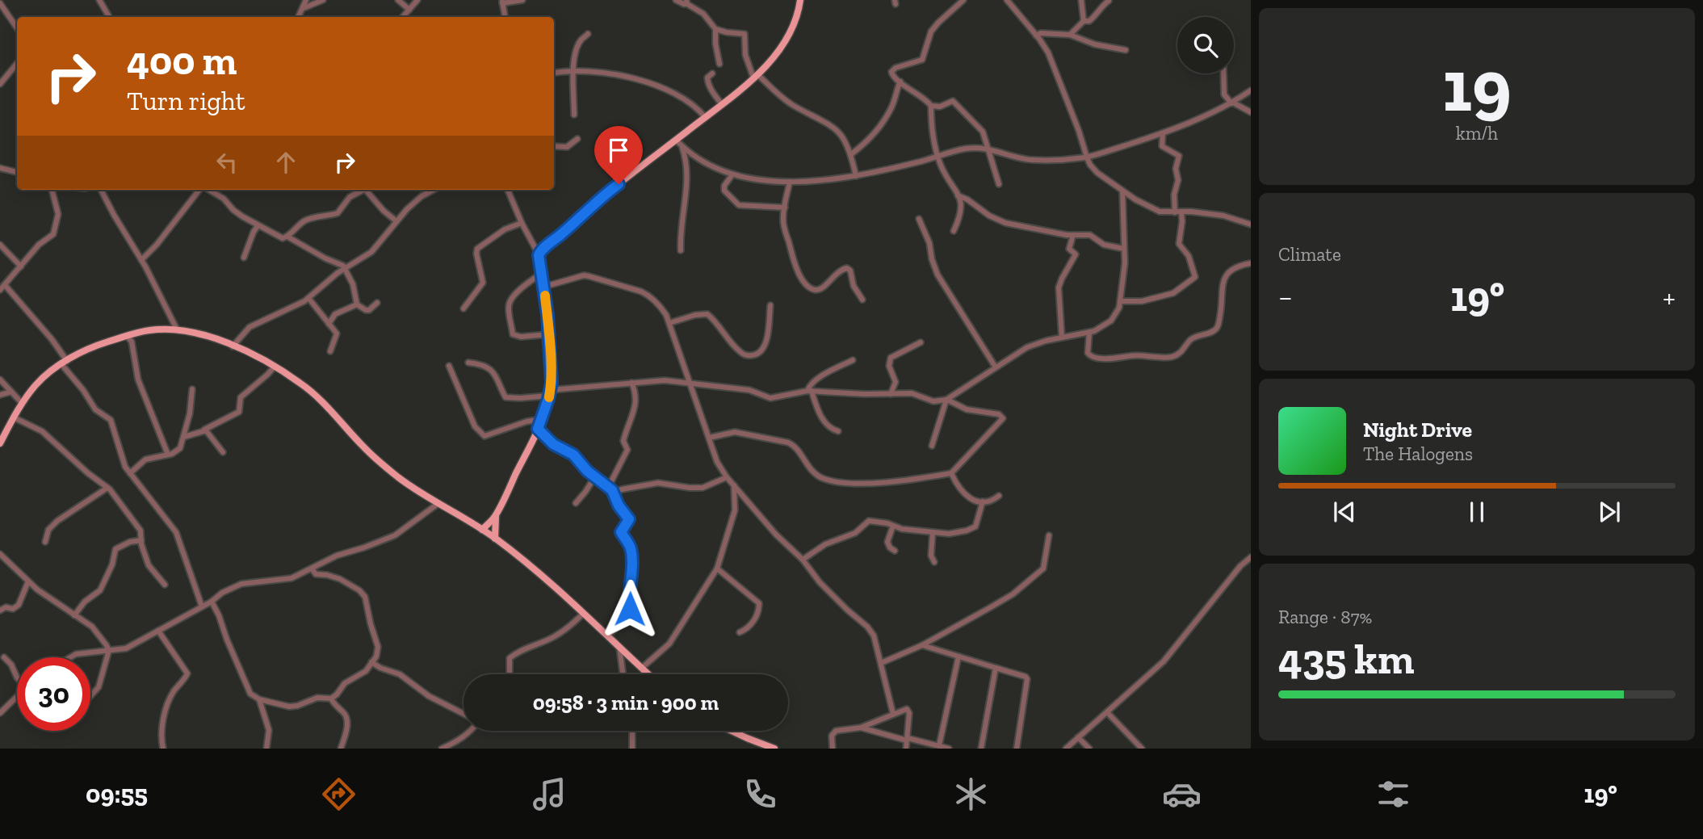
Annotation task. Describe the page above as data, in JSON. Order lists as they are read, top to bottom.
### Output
{
  "page": {
    "tile": [
      ["19", "km/h"],
      "Climate",
      ["Range · 87%", "435 km"]
    ],
    "turn": ["400 m", "Turn right"],
    "heat": ["−", "19°", "+"],
    "song": ["Night Drive", "The Halogens"],
    "limit": "30",
    "trip": "09:58 · 3 min · 900 m",
    "tabs": ["09:55", "19°"]
  }
}
